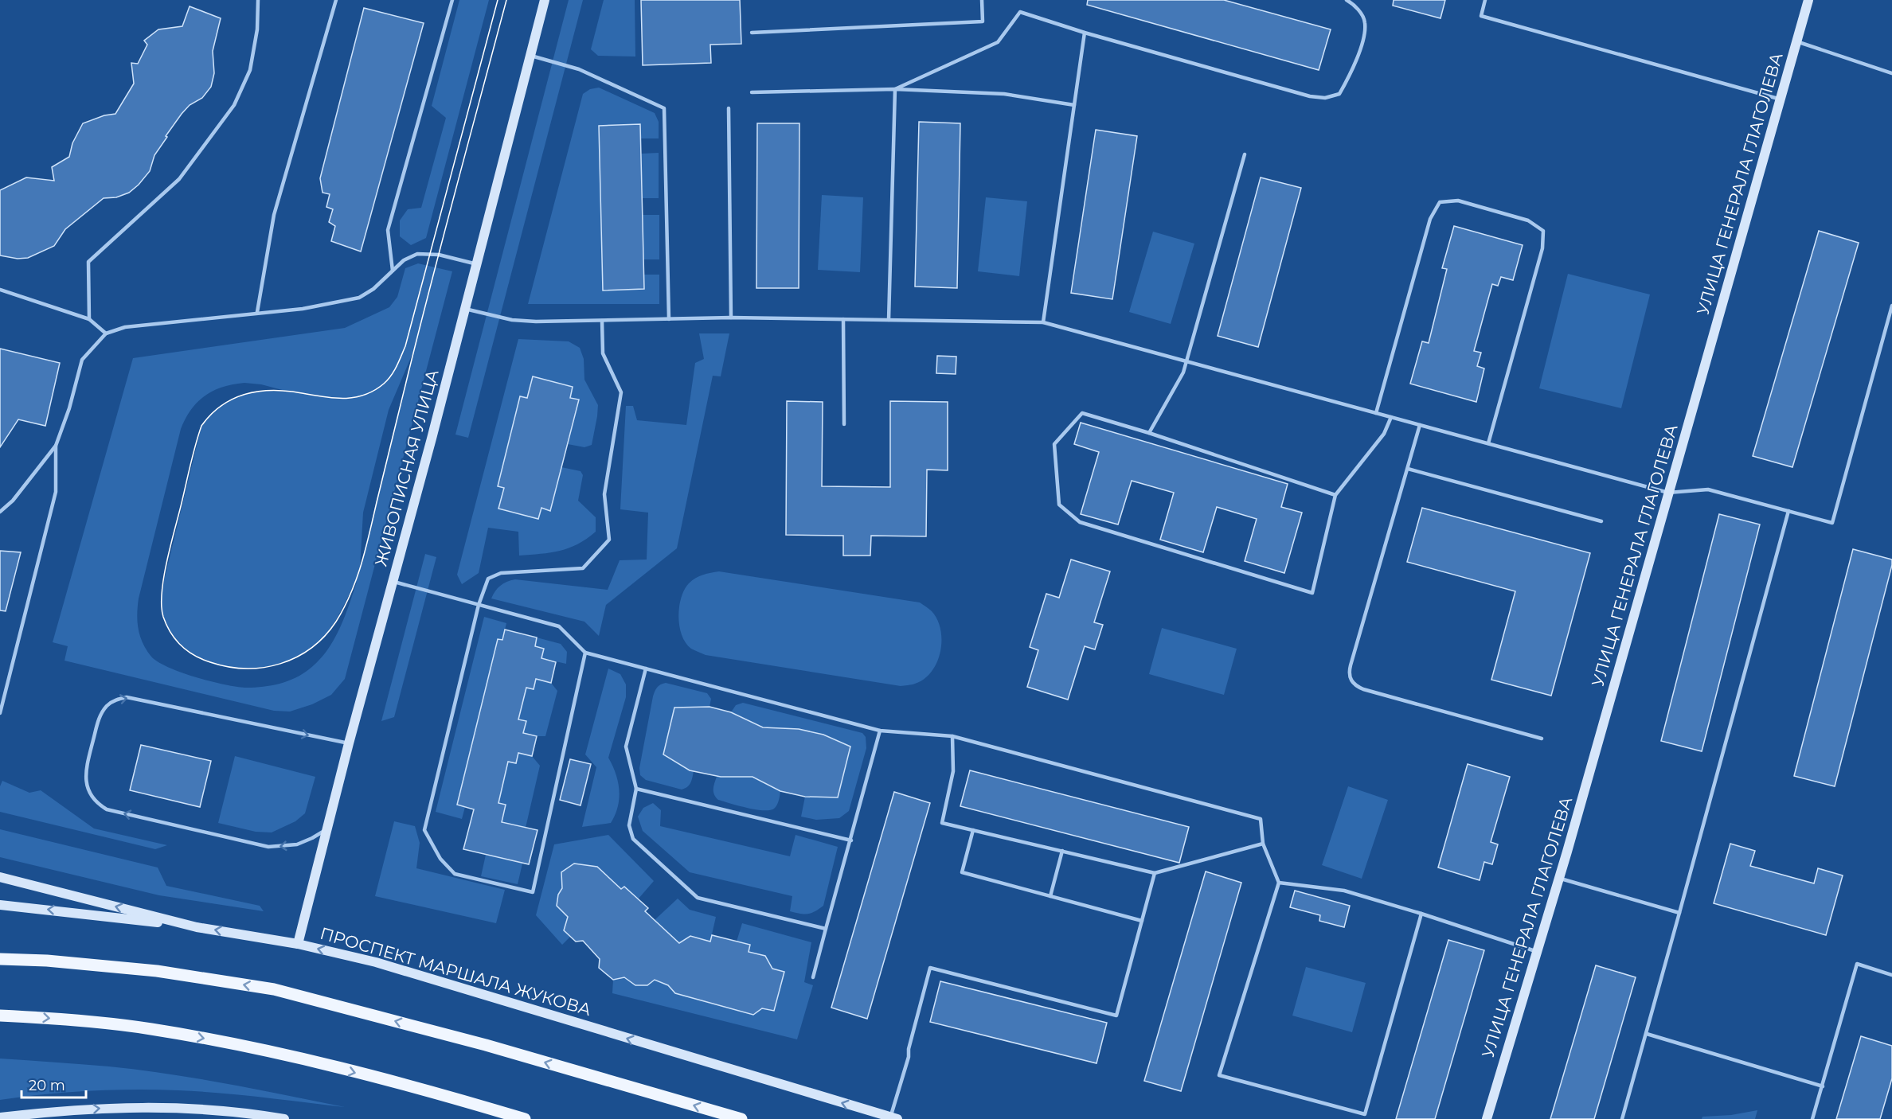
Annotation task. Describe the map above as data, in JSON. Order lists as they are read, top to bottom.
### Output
{
  "streets": {
    "street": ["УЛИЦА ГЕНЕРАЛА ГЛАГОЛЕВА", "ЖИВОПИСНАЯ УЛИЦА", "ПРОСПЕКТ МАРШАЛА ЖУКОВА"]
  },
  "crossings": [
    ["ЖИВОПИСНАЯ УЛИЦА", "ПРОСПЕКТ МАРШАЛА ЖУКОВА"]
  ],
  "one_way": ["ПРОСПЕКТ МАРШАЛА ЖУКОВА"],
  "scale_bar": "20 m"
}
